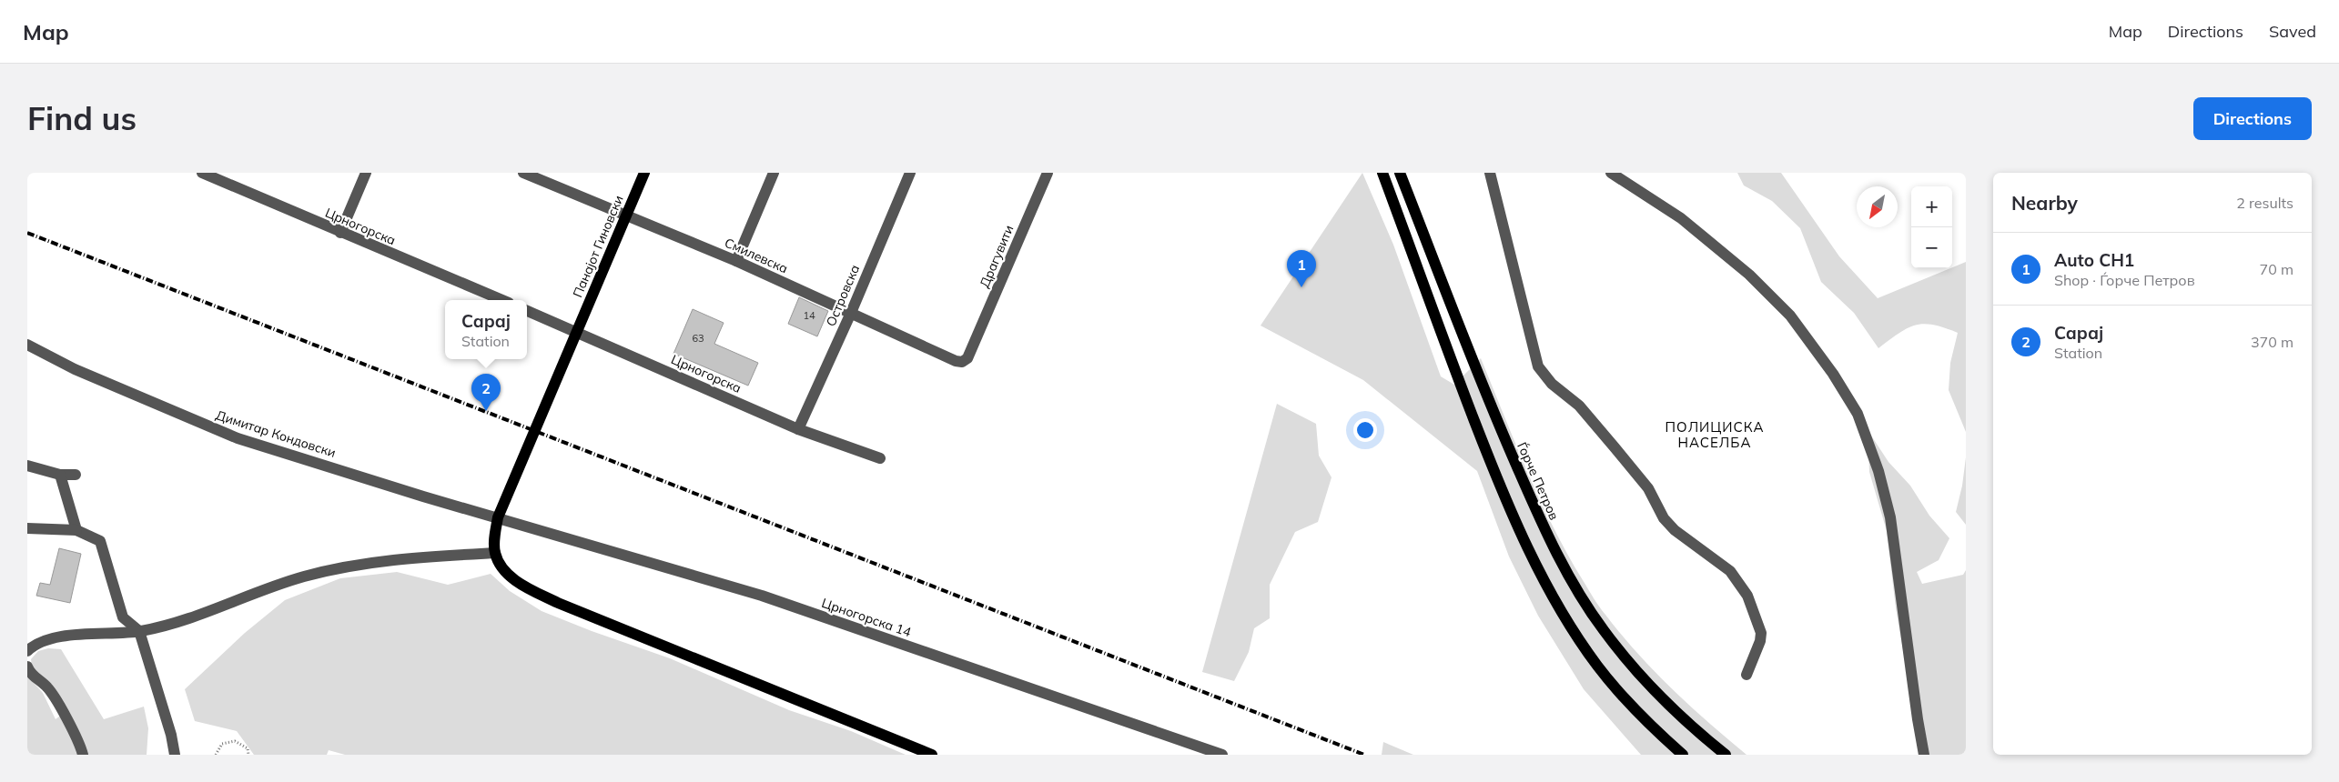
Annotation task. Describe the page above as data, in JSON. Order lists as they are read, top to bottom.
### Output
{
  "streets": {
    "main road": ["Панајот Гиновски", "Ѓорче Петров"],
    "street": [
      "Црногорска",
      "Смилевска",
      "Драгувити",
      "Островска",
      "Димитар Кондовски",
      "Црногорска 14"
    ]
  },
  "crossings": [
    ["Црногорска", "Панајот Гиновски"],
    ["Црногорска", "Островска"],
    ["Панајот Гиновски", "Смилевска"],
    ["Панајот Гиновски", "Димитар Кондовски"],
    ["Панајот Гиновски", "Црногорска 14"],
    ["Смилевска", "Драгувити"],
    ["Смилевска", "Островска"],
    ["Димитар Кондовски", "Црногорска 14"]
  ],
  "districts": ["ПОЛИЦИСКА НАСЕЛБА"],
  "house_numbers": ["14", "63"],
  "north": "bottom left",
  "page": {
    "header": "Map",
    "nav": ["Map", "Directions", "Saved"],
    "buttons": "Directions",
    "title": "Find us",
    "heading": ["Nearby", "2 results"],
    "map_buttons": ["+", "−"],
    "list": [
      {
        "mark": "1",
        "name": "Auto CH1",
        "note": "Shop · Ѓорче Петров",
        "value": "70 m"
      },
      {
        "mark": "2",
        "name": "Сарај",
        "note": "Station",
        "value": "370 m"
      }
    ],
    "pins": ["1", "2"],
    "popup": ["Сарај", "Station"]
  }
}
